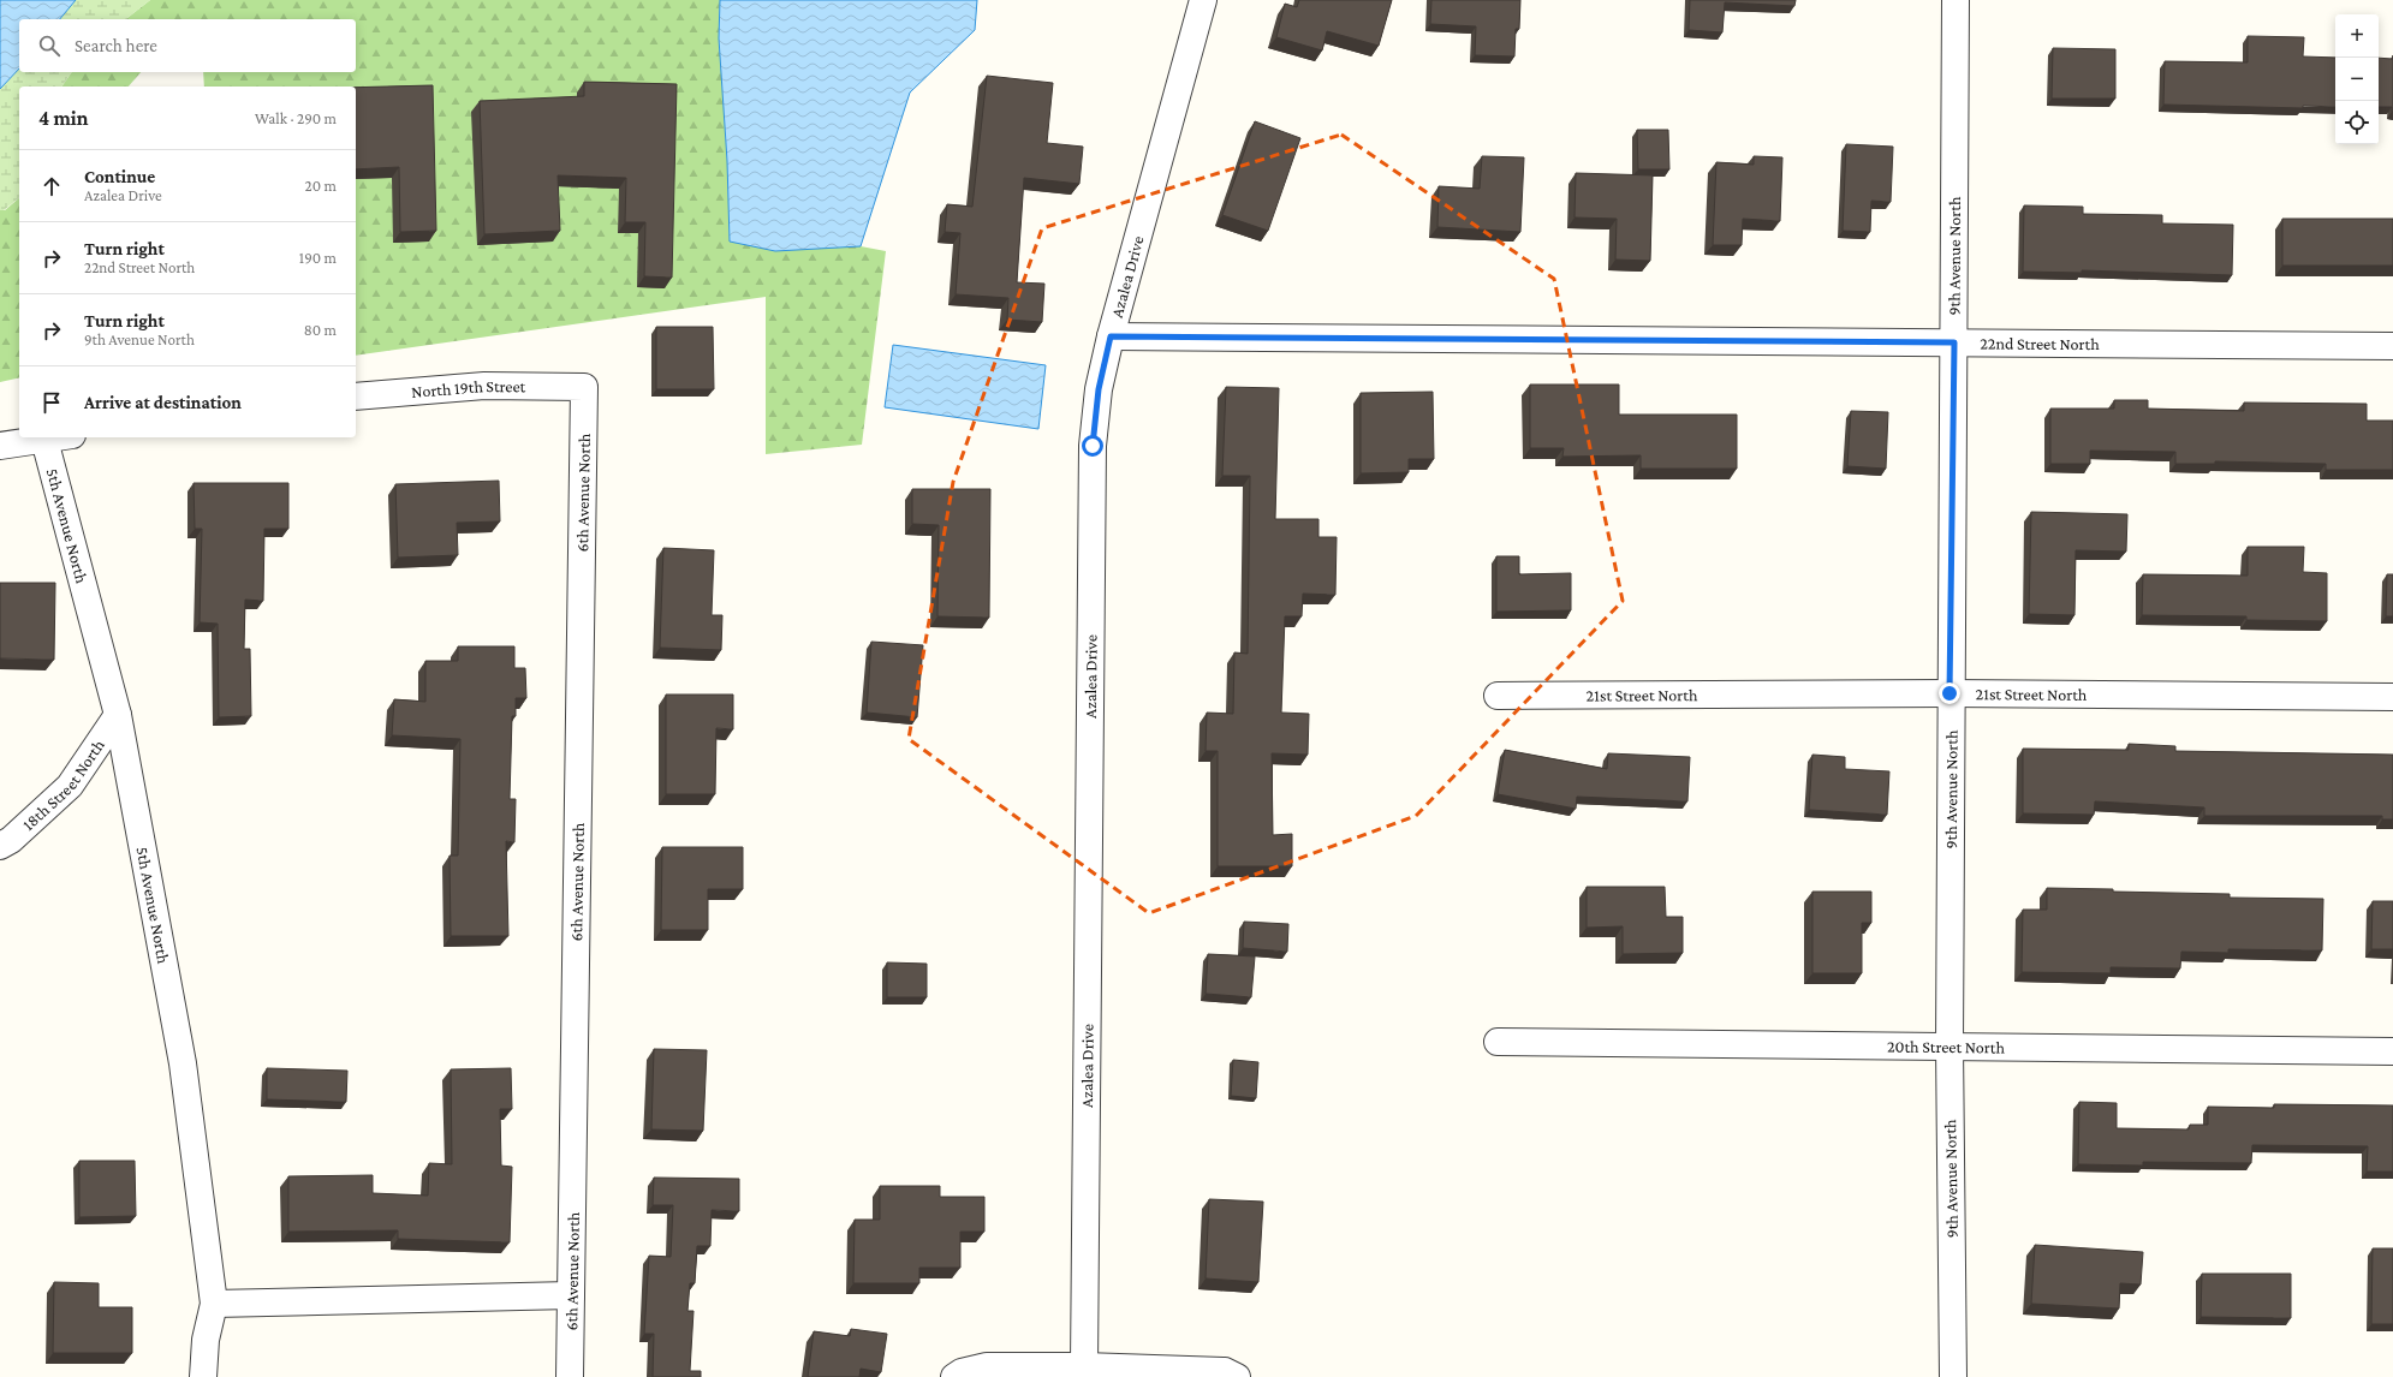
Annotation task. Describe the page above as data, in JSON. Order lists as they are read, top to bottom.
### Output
{
  "streets": {
    "street": [
      "9th Avenue North",
      "Azalea Drive",
      "22nd Street North",
      "North 19th Street",
      "6th Avenue North",
      "5th Avenue North",
      "21st Street North",
      "18th Street North",
      "20th Street North"
    ]
  },
  "crossings": [
    ["9th Avenue North", "22nd Street North"],
    ["9th Avenue North", "21st Street North"],
    ["9th Avenue North", "20th Street North"],
    ["Azalea Drive", "22nd Street North"],
    ["North 19th Street", "6th Avenue North"],
    ["5th Avenue North", "18th Street North"]
  ],
  "page": {
    "map_buttons": ["+", "−"],
    "search": "Search here",
    "heading": ["4 min", "Walk · 290 m"],
    "list": [
      ["Continue", "Azalea Drive", "20 m"],
      ["Turn right", "22nd Street North", "190 m"],
      ["Turn right", "9th Avenue North", "80 m"],
      "Arrive at destination"
    ]
  }
}
